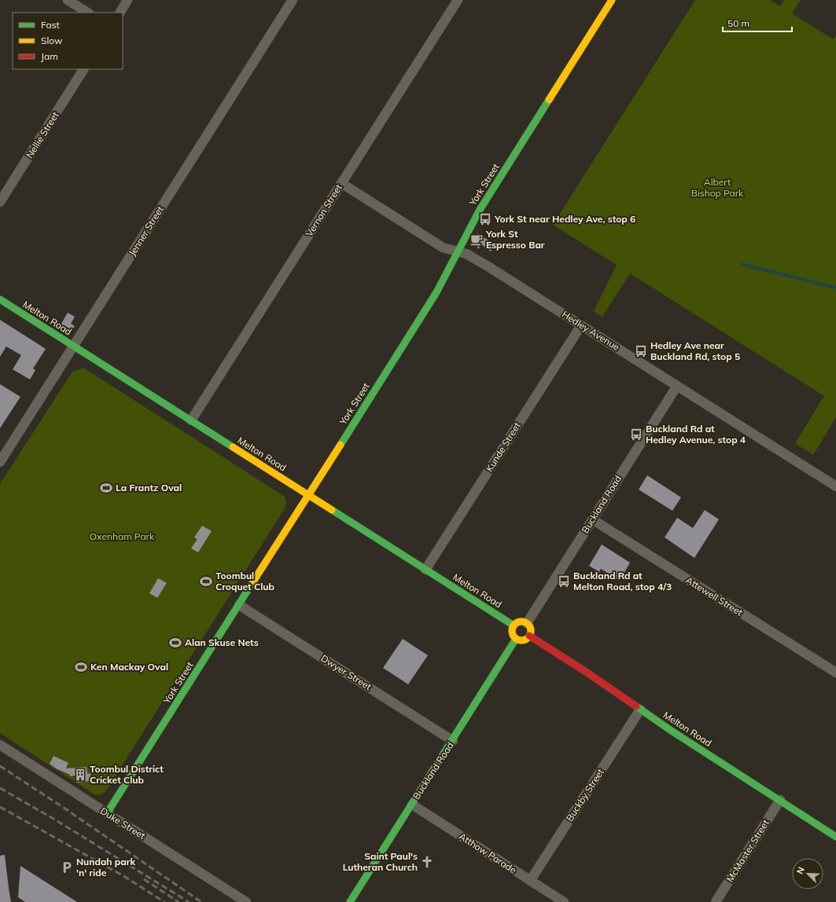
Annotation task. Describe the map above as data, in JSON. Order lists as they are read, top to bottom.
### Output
{
  "streets": {
    "street": [
      "Nellie Street",
      "York Street",
      "Vernon Street",
      "Jenner Street",
      "Melton Road",
      "Hedley Avenue",
      "Kunde Street",
      "Buckland Road",
      "Attewell Street",
      "Dwyer Street",
      "Buckby Street",
      "Duke Street",
      "McMaster Street",
      "Atthow Parade"
    ]
  },
  "crossings": [
    ["York Street", "Melton Road"],
    ["York Street", "Hedley Avenue"],
    ["York Street", "Dwyer Street"],
    ["York Street", "Duke Street"],
    ["Vernon Street", "Melton Road"],
    ["Vernon Street", "Hedley Avenue"],
    ["Jenner Street", "Melton Road"],
    ["Melton Road", "Kunde Street"],
    ["Melton Road", "Buckland Road"],
    ["Melton Road", "Buckby Street"],
    ["Melton Road", "McMaster Street"],
    ["Hedley Avenue", "Kunde Street"],
    ["Hedley Avenue", "Buckland Road"],
    ["Buckland Road", "Attewell Street"],
    ["Buckland Road", "Dwyer Street"],
    ["Buckland Road", "Atthow Parade"],
    ["Buckby Street", "Atthow Parade"]
  ],
  "parks": ["Albert Bishop Park", "Oxenham Park"],
  "places": {
    "bus stop": [
      "York St near Hedley Ave, stop 6",
      "Hedley Ave near Buckland Rd, stop 5",
      "Buckland Rd at Hedley Avenue, stop 4",
      "Buckland Rd at Melton Road, stop 4/3"
    ],
    "cafe": ["York St Espresso Bar"],
    "sports": [
      "La Frantz Oval",
      "Toombul Croquet Club",
      "Alan Skuse Nets",
      "Ken Mackay Oval"
    ],
    "building": ["Toombul District Cricket Club"],
    "church": ["Saint Paul's Lutheran Church"],
    "parking": ["Nundah park 'n' ride"]
  },
  "legend": ["Fast", "Slow", "Jam"],
  "scale_bar": "50 m",
  "north": "top left"
}
